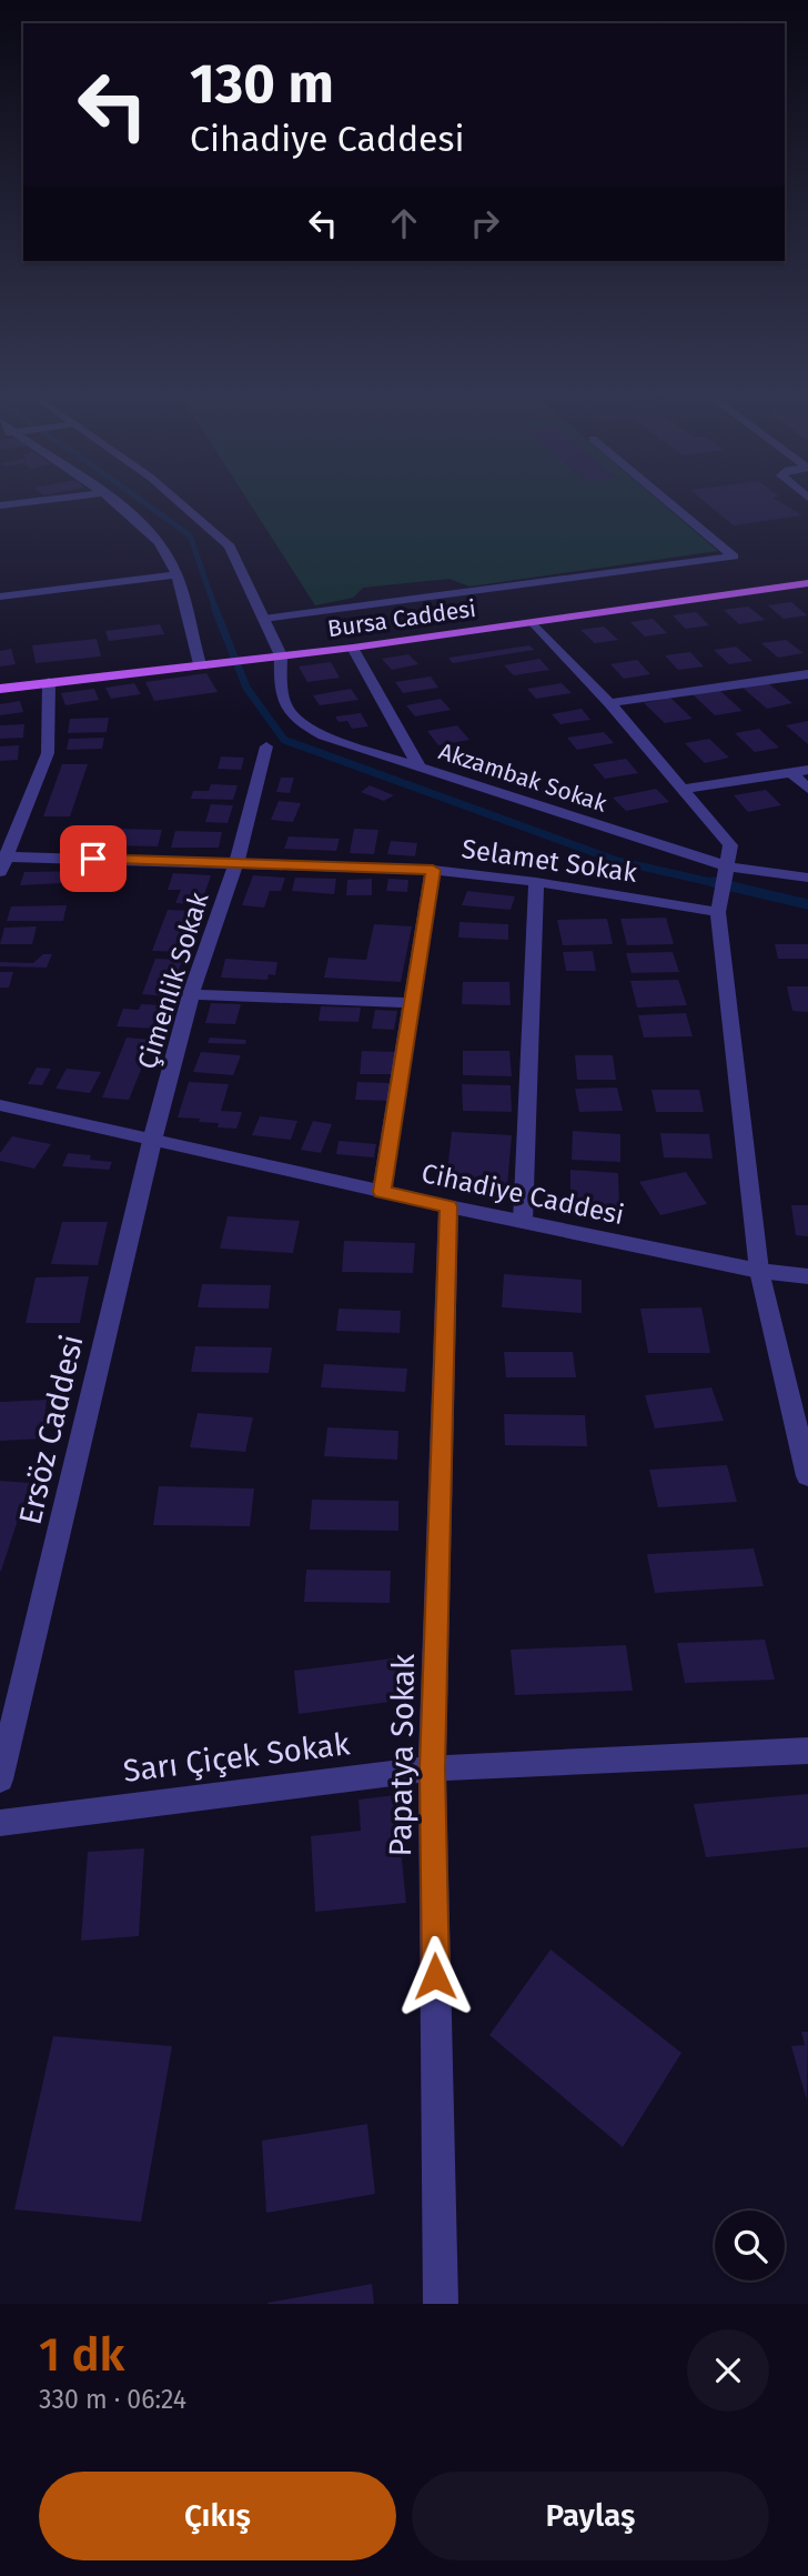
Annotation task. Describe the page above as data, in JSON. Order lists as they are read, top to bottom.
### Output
{
  "streets": {
    "main road": ["Bursa Caddesi"],
    "street": [
      "Akzambak Sokak",
      "Selamet Sokak",
      "Çimenlik Sokak",
      "Cihadiye Caddesi",
      "Ersöz Caddesi",
      "Papatya Sokak",
      "Sarı Çiçek Sokak"
    ]
  },
  "crossings": [
    ["Bursa Caddesi", "Akzambak Sokak"],
    ["Selamet Sokak", "Çimenlik Sokak"],
    ["Çimenlik Sokak", "Cihadiye Caddesi"],
    ["Çimenlik Sokak", "Ersöz Caddesi"],
    ["Cihadiye Caddesi", "Ersöz Caddesi"],
    ["Cihadiye Caddesi", "Papatya Sokak"],
    ["Papatya Sokak", "Sarı Çiçek Sokak"]
  ],
  "page": {
    "turn": ["130 m", "Cihadiye Caddesi"],
    "heading": ["1 dk", "330 m · 06:24"],
    "buttons": ["Çıkış", "Paylaş"]
  }
}
